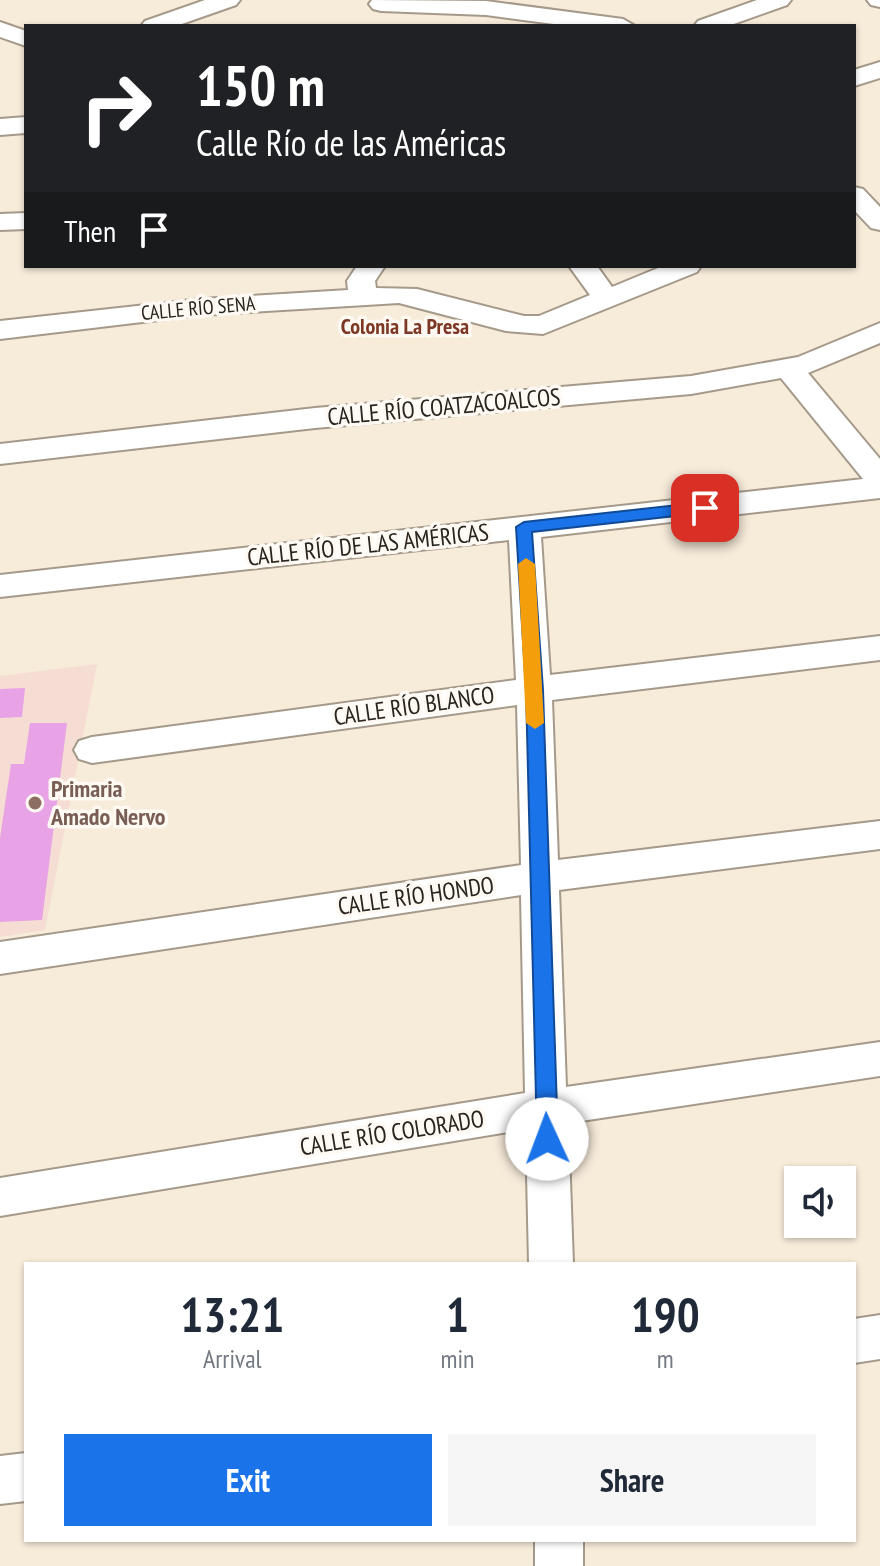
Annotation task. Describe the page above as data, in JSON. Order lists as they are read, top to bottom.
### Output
{
  "streets": {
    "street": [
      "CALLE RÍO SENA",
      "CALLE RÍO COATZACOALCOS",
      "CALLE RÍO DE LAS AMÉRICAS",
      "CALLE RÍO BLANCO",
      "CALLE RÍO HONDO",
      "CALLE RÍO COLORADO"
    ]
  },
  "districts": ["Colonia La Presa"],
  "places": ["Primaria Amado Nervo"],
  "page": {
    "turn": ["150 m", "Calle Río de las Américas"],
    "then": "Then",
    "eta": [
      "13:21",
      "Arrival",
      "1",
      "min",
      "190",
      "m"
    ],
    "buttons": ["Exit", "Share"]
  }
}
